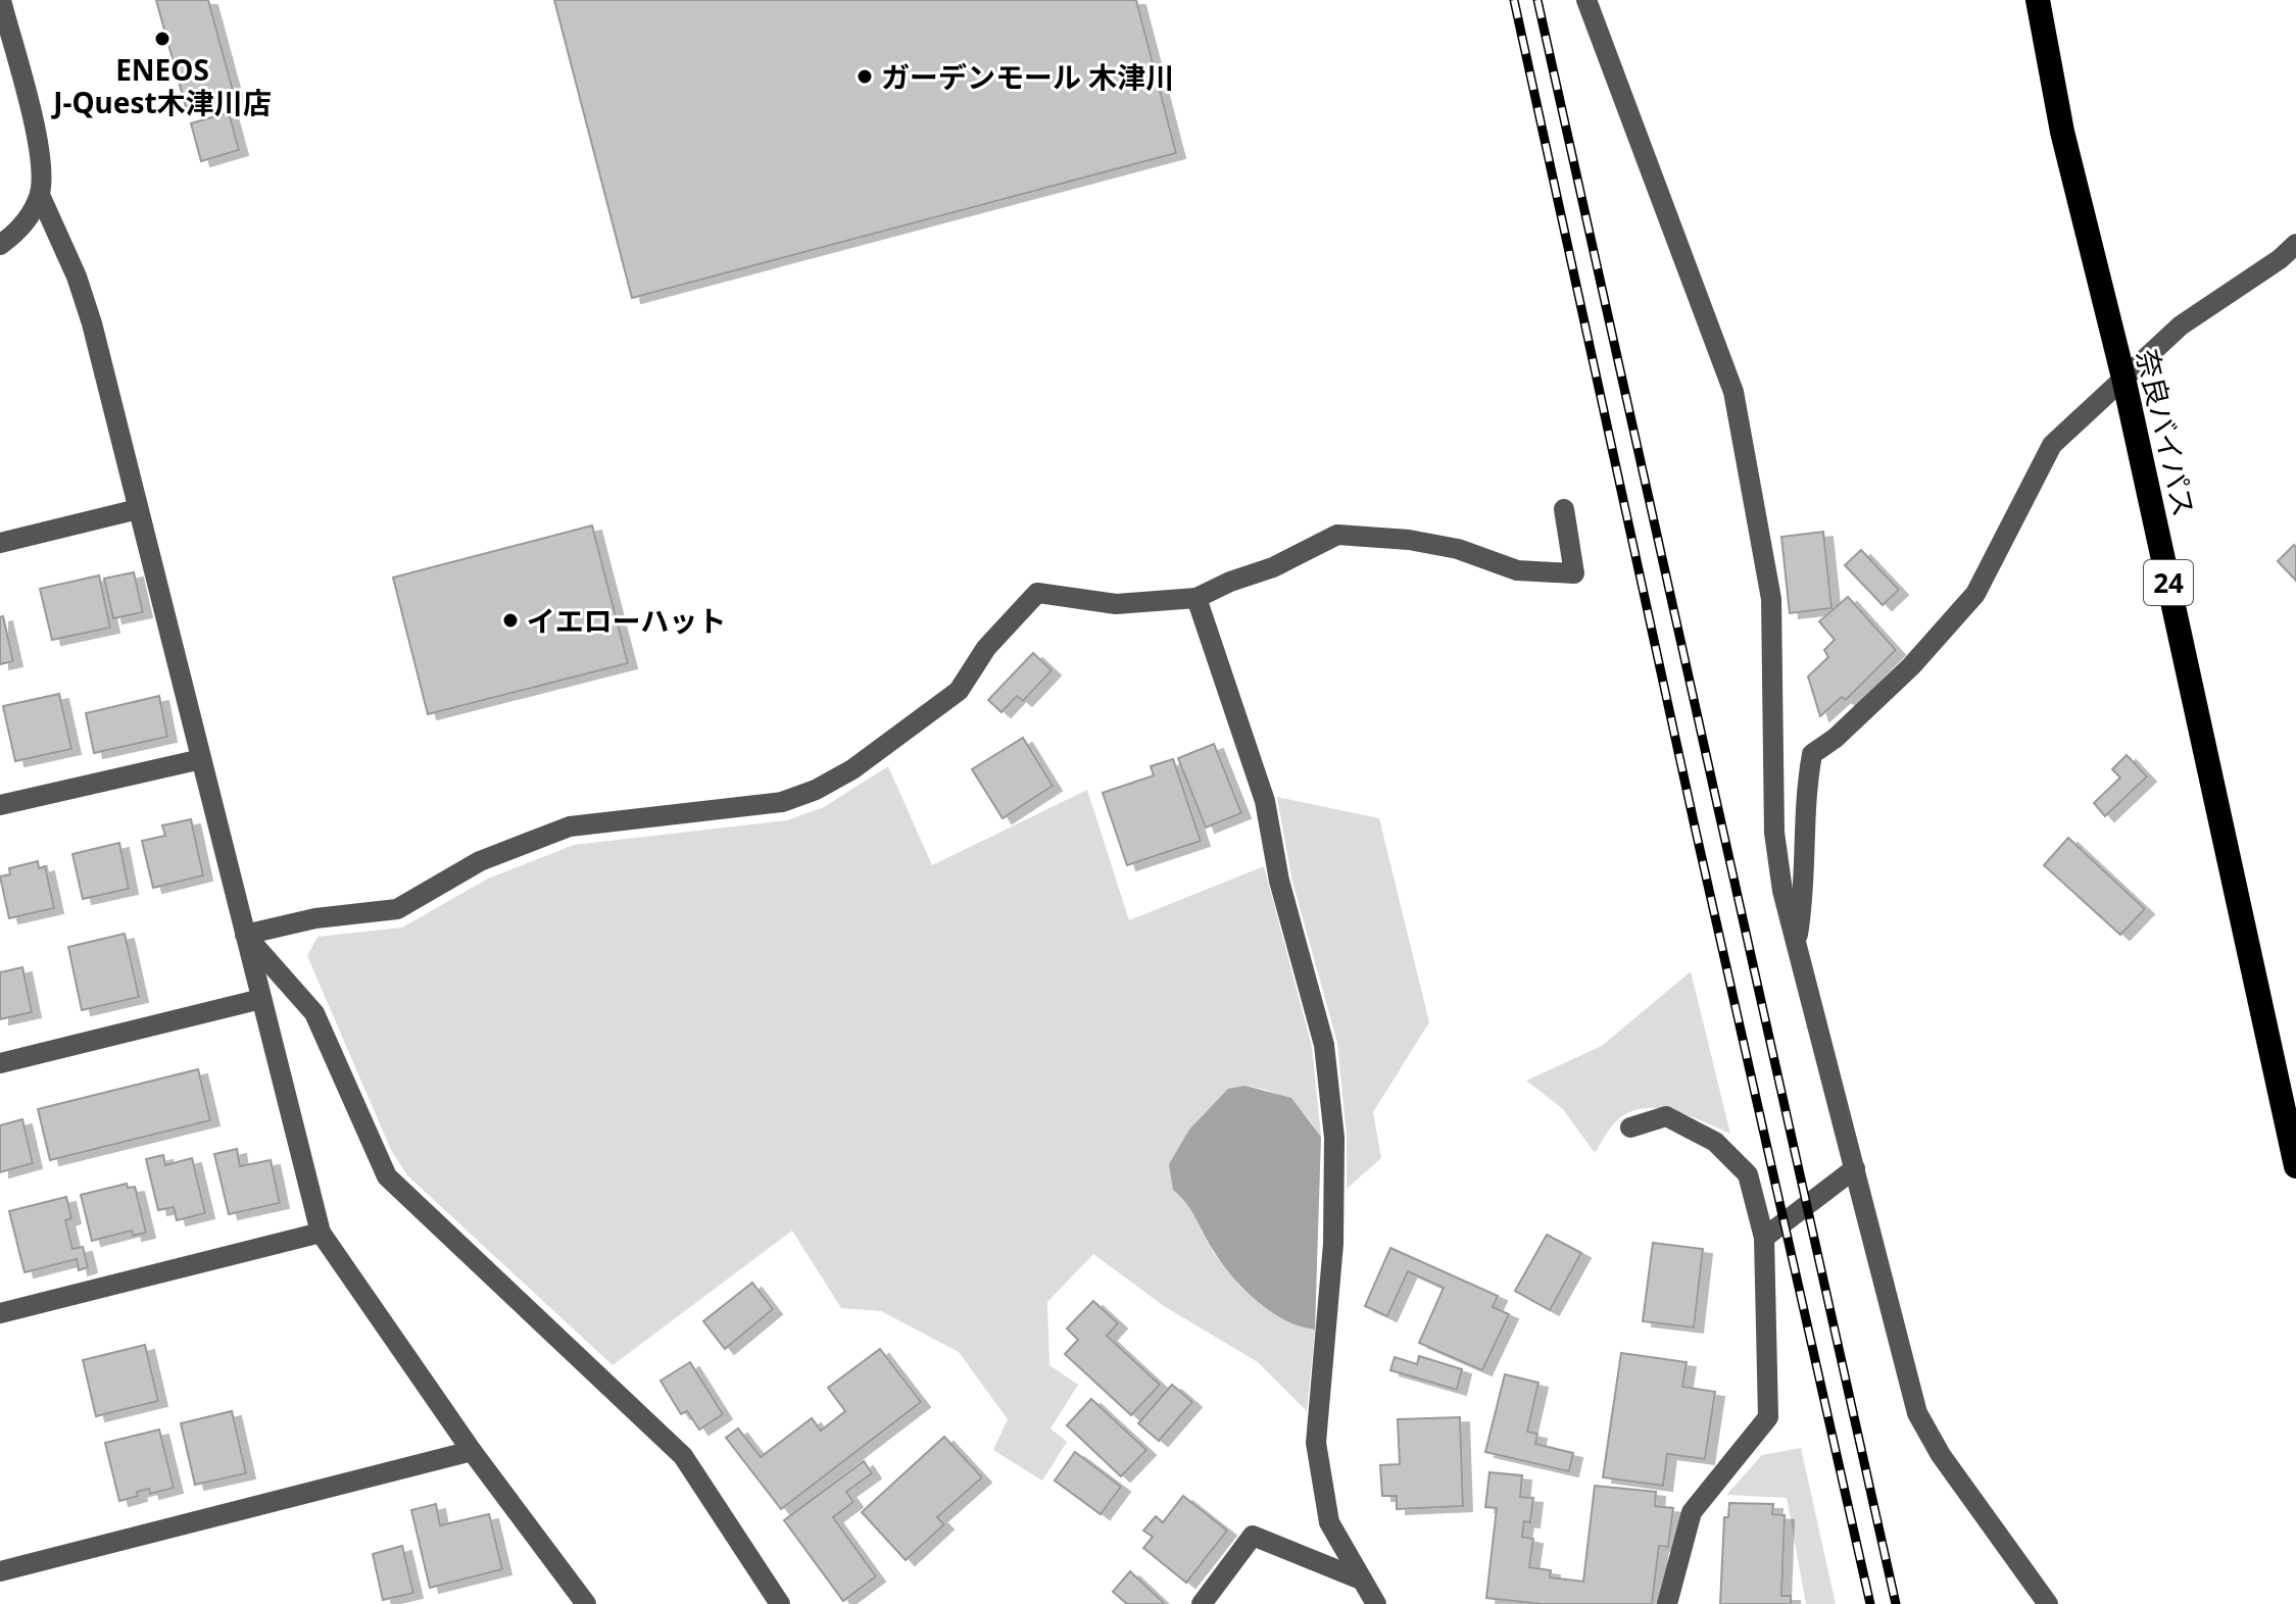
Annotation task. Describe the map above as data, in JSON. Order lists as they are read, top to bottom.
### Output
{
  "streets": {
    "highway": ["奈良バイパス", "24"]
  },
  "places": ["ENEOS J-Quest木津川店", "ガーデンモール 木津川", "イエローハット"]
}
